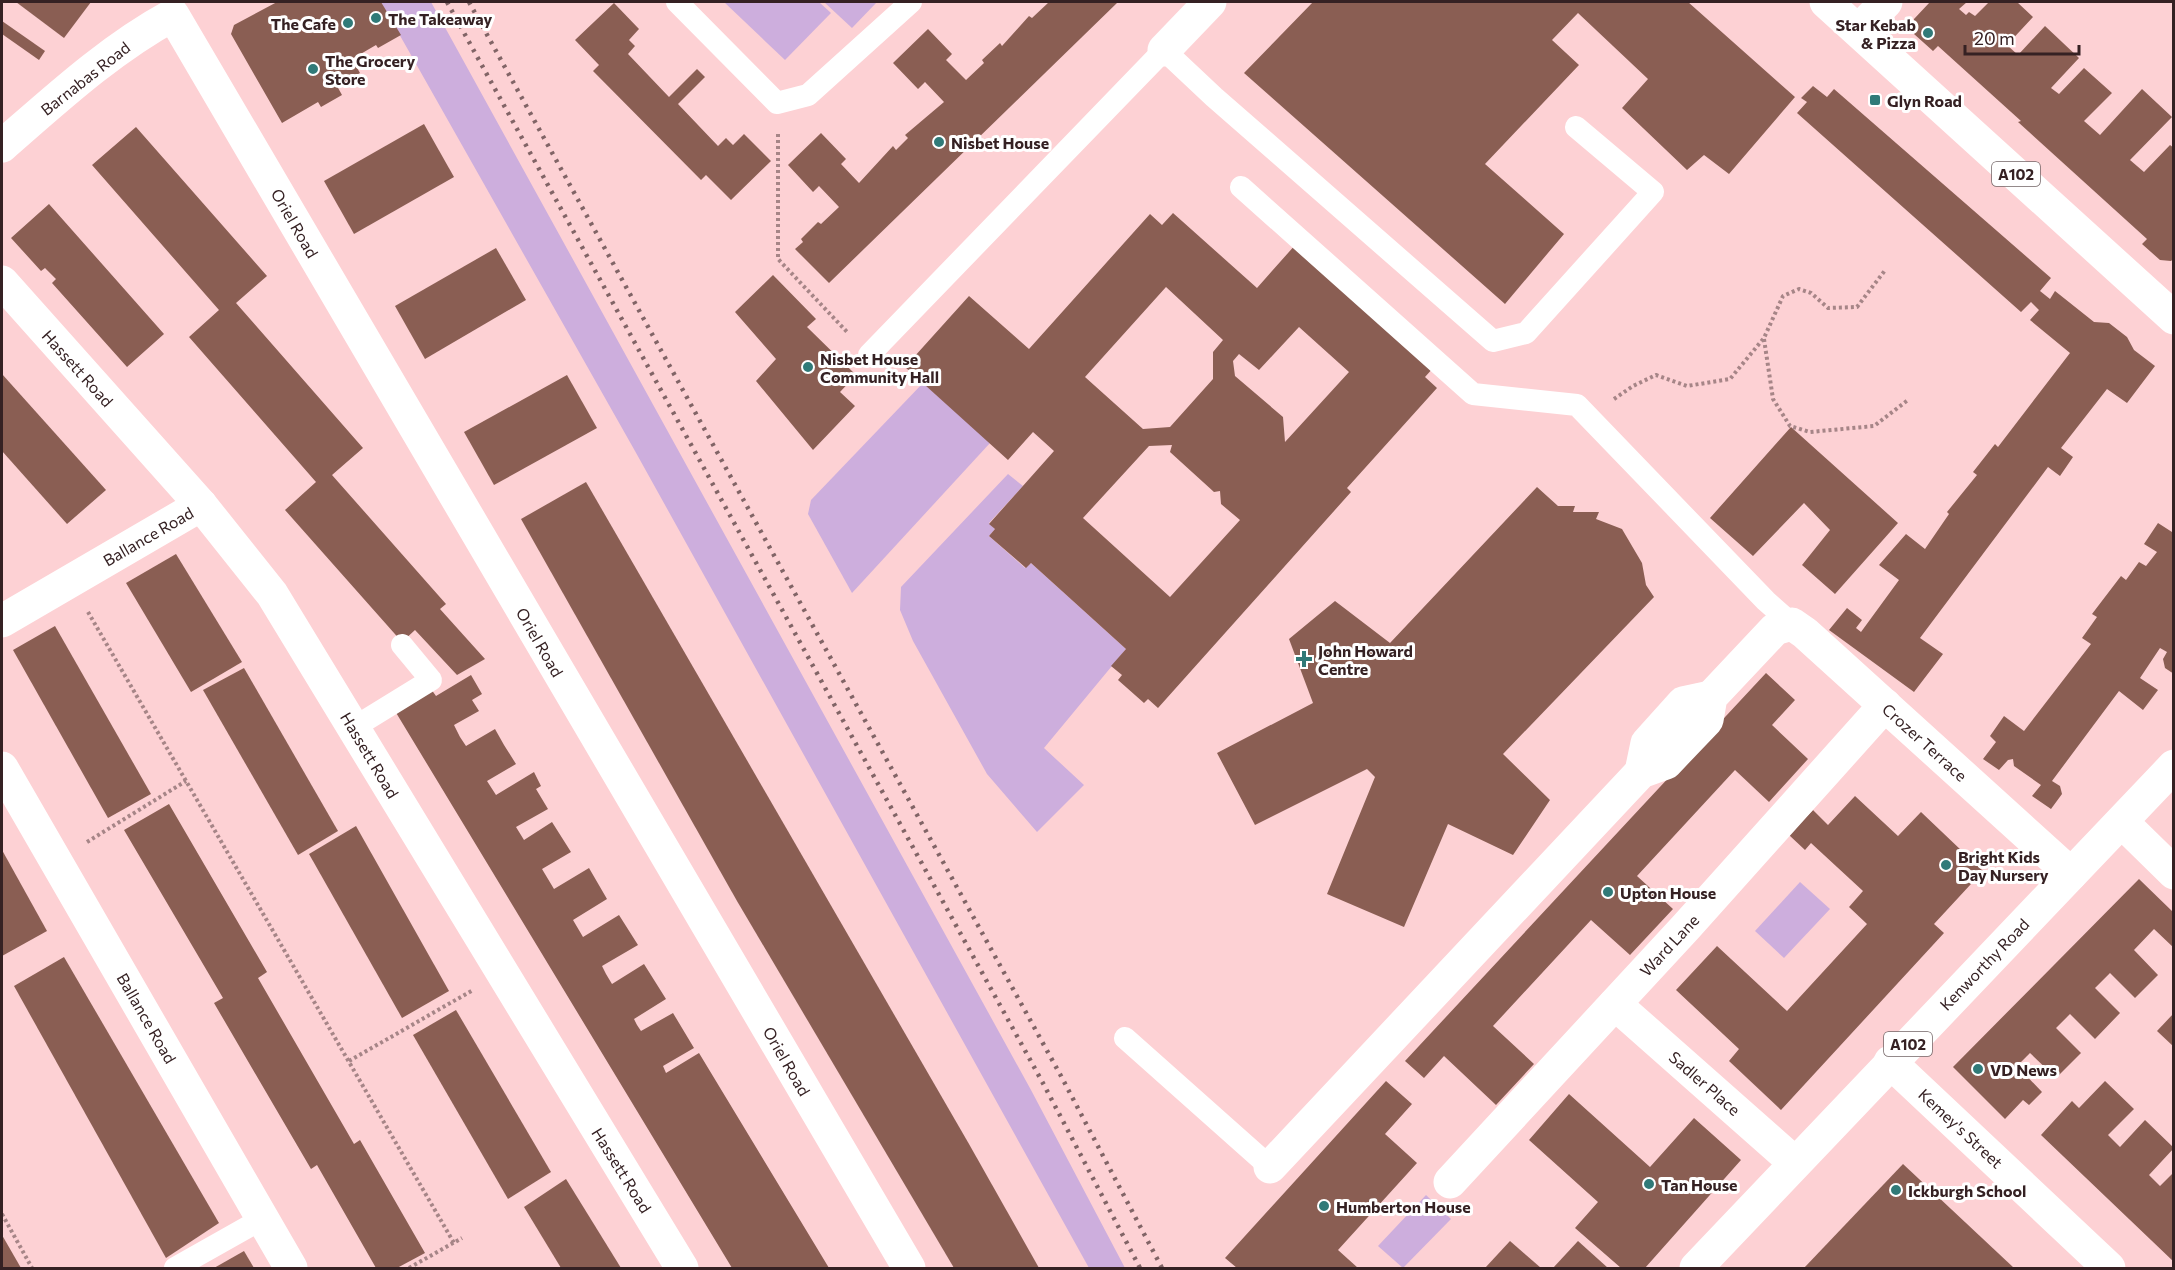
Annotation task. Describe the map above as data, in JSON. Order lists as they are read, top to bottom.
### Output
{
  "streets": {
    "main road": [
      "Barnabas Road",
      "A102",
      "Oriel Road",
      "Hassett Road",
      "Ballance Road",
      "Crozer Terrace",
      "Ward Lane",
      "Kenworthy Road",
      "Sadler Place",
      "Kemey's Street"
    ]
  },
  "crossings": [
    ["Barnabas Road", "Oriel Road"],
    ["Hassett Road", "Ballance Road"],
    ["Crozer Terrace", "Ward Lane"],
    ["Crozer Terrace", "Kenworthy Road"],
    ["Ward Lane", "Sadler Place"],
    ["Kenworthy Road", "Sadler Place"],
    ["Kenworthy Road", "Kemey's Street"]
  ],
  "places": {
    "other": [
      "The Takeaway",
      "The Cafe",
      "Star Kebab & Pizza",
      "The Grocery Store",
      "Nisbet House",
      "Nisbet House Community Hall",
      "Bright Kids Day Nursery",
      "Upton House",
      "VD News",
      "Tan House",
      "Ickburgh School",
      "Humberton House"
    ],
    "transit": ["Glyn Road"],
    "health": ["John Howard Centre"]
  },
  "scale_bar": "20 m"
}
